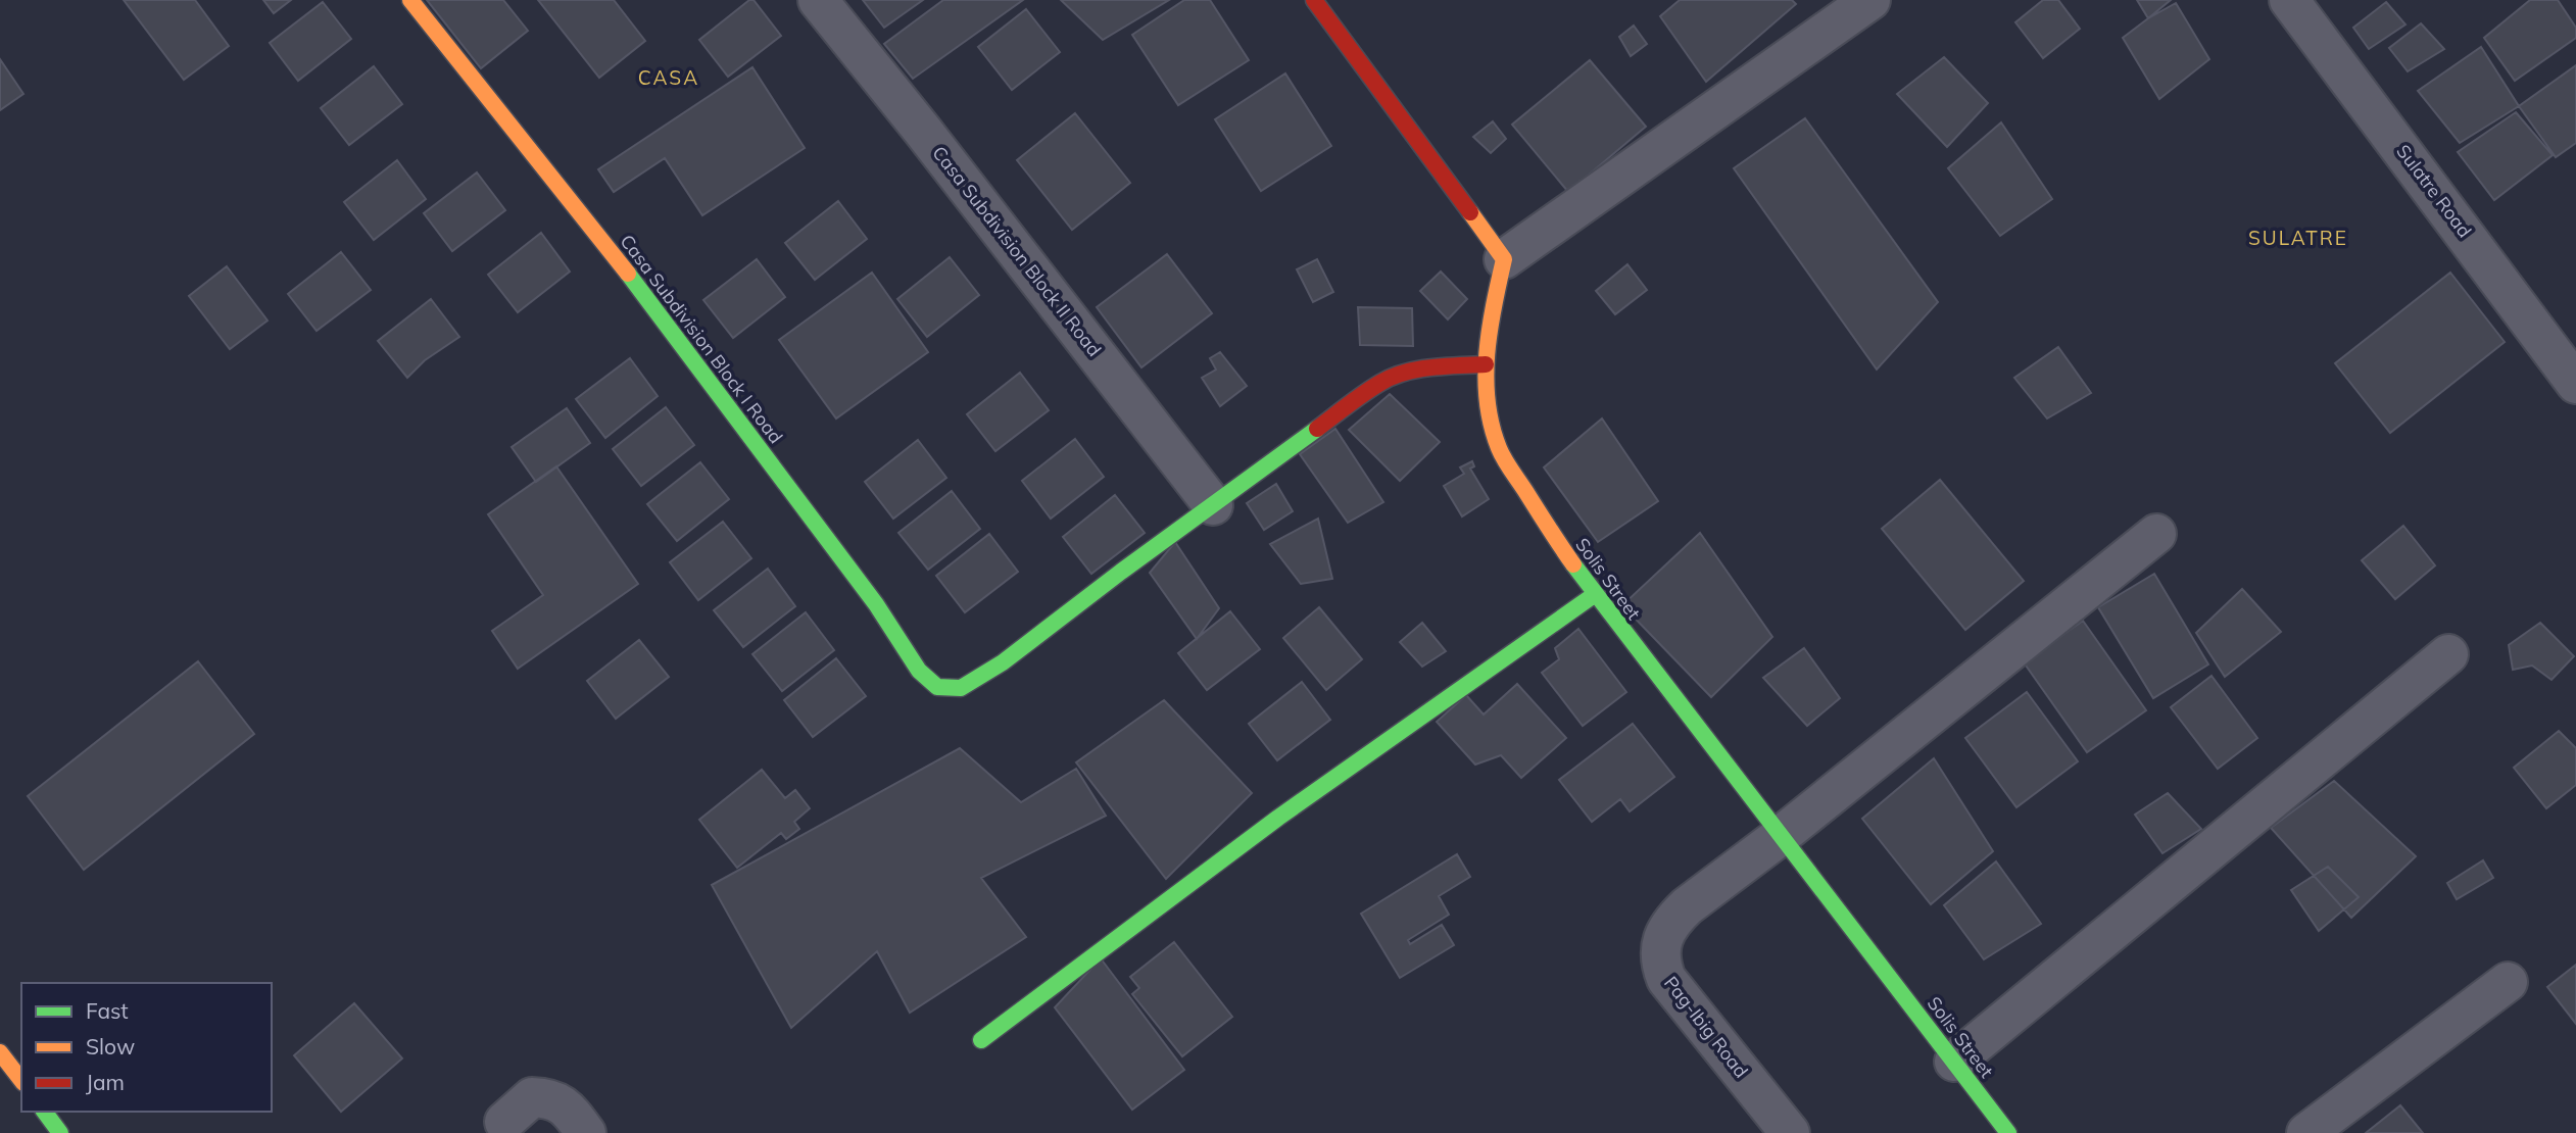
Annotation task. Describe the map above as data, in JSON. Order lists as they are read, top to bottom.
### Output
{
  "streets": {
    "street": [
      "Sulatre Road",
      "Casa Subdivision Block II Road",
      "Casa Subdivision Block I Road",
      "Solis Street",
      "Pag-Ibig Road"
    ]
  },
  "crossings": [
    ["Casa Subdivision Block II Road", "Casa Subdivision Block I Road"],
    ["Solis Street", "Pag-Ibig Road"]
  ],
  "districts": ["CASA", "SULATRE"],
  "legend": ["Fast", "Slow", "Jam"]
}
